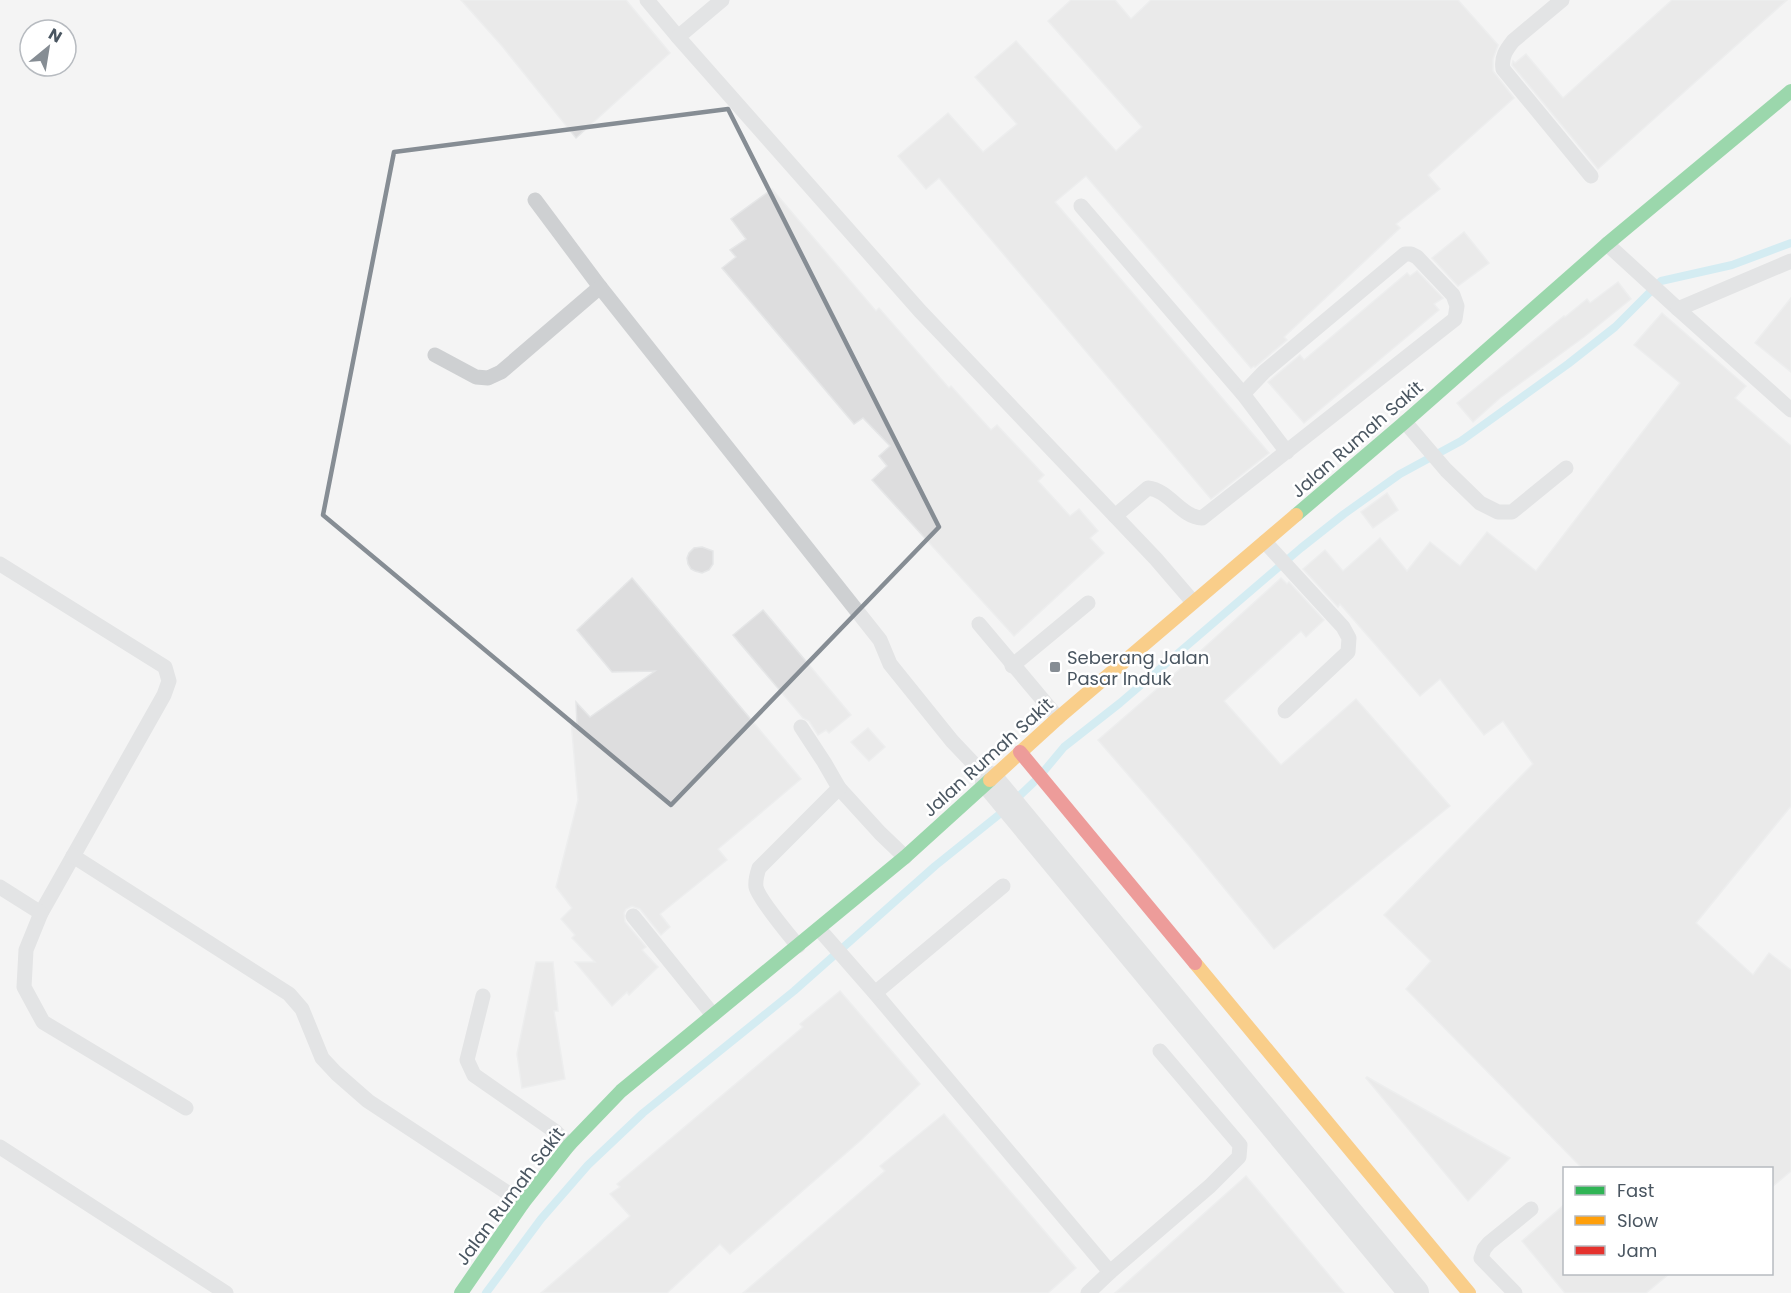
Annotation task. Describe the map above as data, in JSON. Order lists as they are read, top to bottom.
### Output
{
  "streets": {
    "main road": ["Jalan Rumah Sakit"]
  },
  "places": {
    "transit": ["Seberang Jalan Pasar Induk"]
  },
  "legend": ["Fast", "Slow", "Jam"],
  "north": "top right"
}
